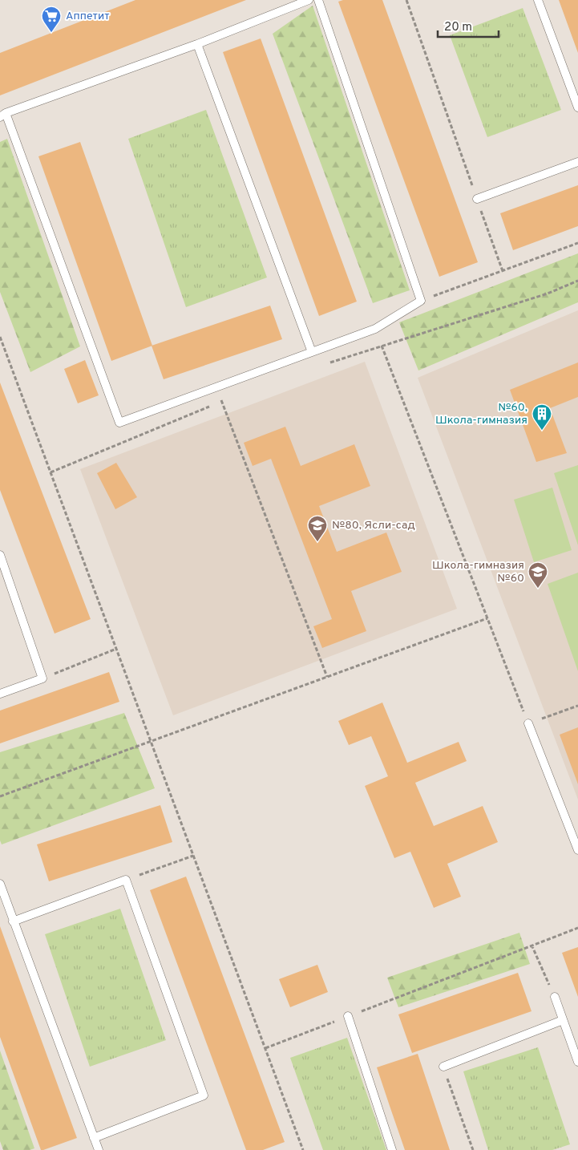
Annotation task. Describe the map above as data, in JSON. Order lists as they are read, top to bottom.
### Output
{
  "places": {
    "supermarket": ["Аппетит"],
    "building": ["№60, Школа-гимназия"],
    "school or university": ["№80, Ясли-сад", "Школа-гимназия №60"]
  },
  "scale_bar": "20 m"
}
